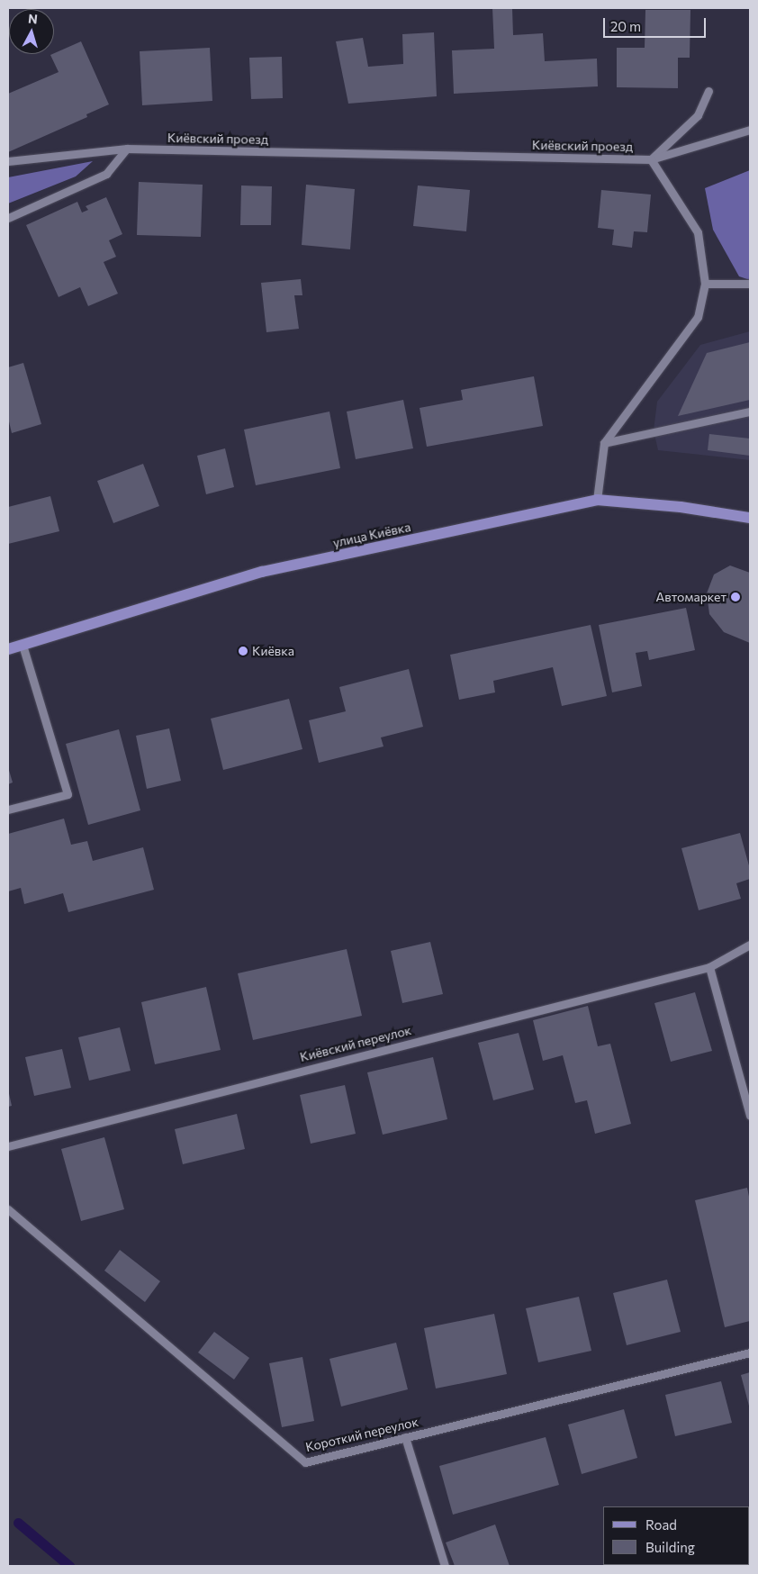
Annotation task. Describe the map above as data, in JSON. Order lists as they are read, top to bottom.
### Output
{
  "streets": {
    "main road": ["улица Киёвка"],
    "street": ["Киёвский проезд", "Киёвский переулок", "Короткий переулок"]
  },
  "places": ["Автомаркет", "Киёвка"],
  "legend": ["Road", "Building"],
  "scale_bar": "20 m",
  "north": "top"
}
